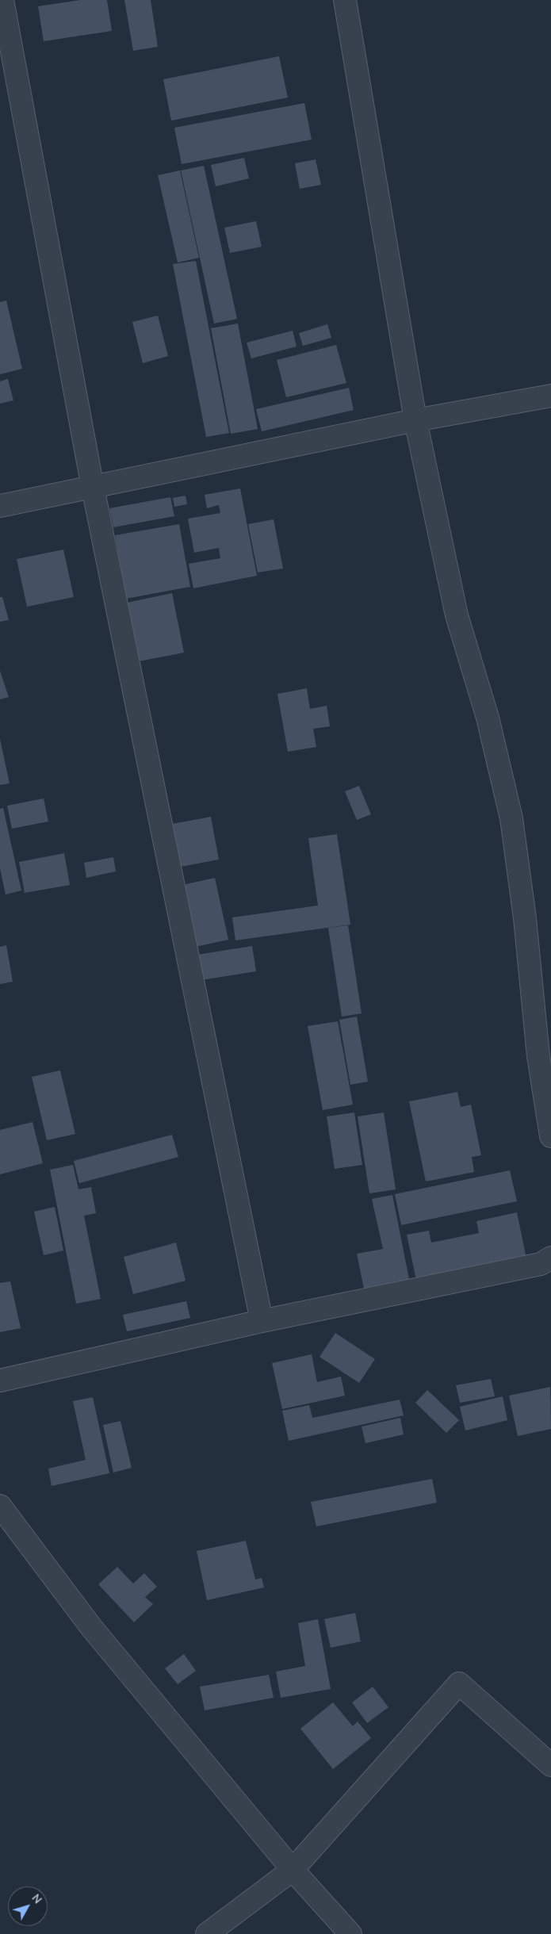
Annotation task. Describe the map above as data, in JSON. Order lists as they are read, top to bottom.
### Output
{
  "north": "top right"
}
